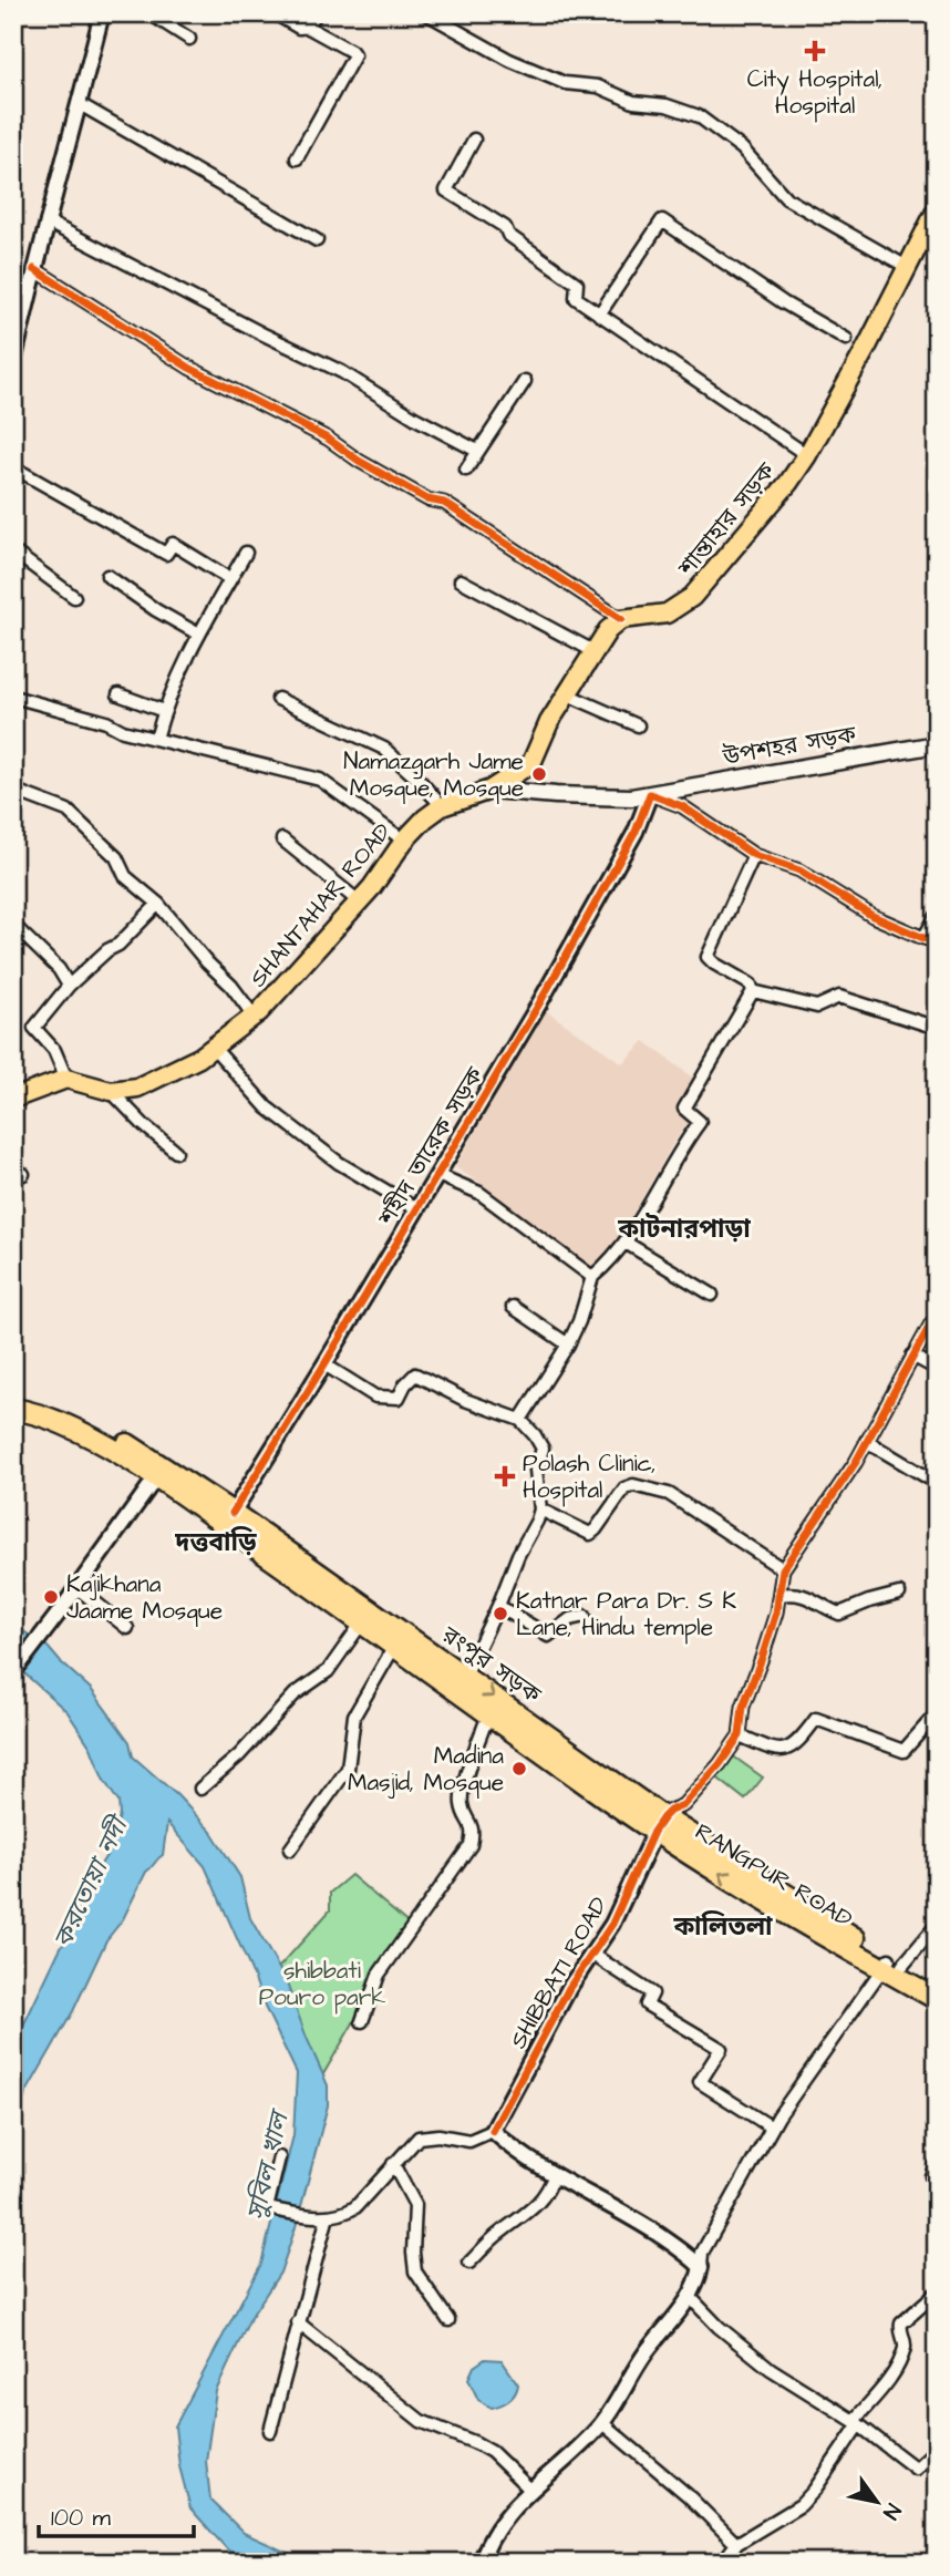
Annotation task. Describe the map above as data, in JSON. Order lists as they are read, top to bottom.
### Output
{
  "streets": {
    "highway": ["রংপুর সড়ক"],
    "main road": ["শান্তাহার সড়ক", "উপশহর সড়ক", "SHANTAHAR ROAD"],
    "street": ["শহীদ তারেক সড়ক", "SHIBBATI ROAD"]
  },
  "crossings": [
    ["উপশহর সড়ক", "SHANTAHAR ROAD"],
    ["উপশহর সড়ক", "শহীদ তারেক সড়ক"],
    ["শহীদ তারেক সড়ক", "রংপুর সড়ক"],
    ["রংপুর সড়ক", "SHIBBATI ROAD"]
  ],
  "districts": ["কাটনারপাড়া", "দত্তবাড়ি", "কালিতলা"],
  "water": ["করতোয়া নদী", "সুবিল খাল"],
  "parks": ["shibbati Pouro park"],
  "places": {
    "health": ["City Hospital, Hospital", "Polash Clinic, Hospital"],
    "other": [
      "Namazgarh Jame Mosque, Mosque",
      "Kajikhana Jaame Mosque",
      "Katnar Para Dr. S K Lane, Hindu temple",
      "Madina Masjid, Mosque"
    ]
  },
  "scale_bar": "100 m",
  "north": "bottom right"
}
